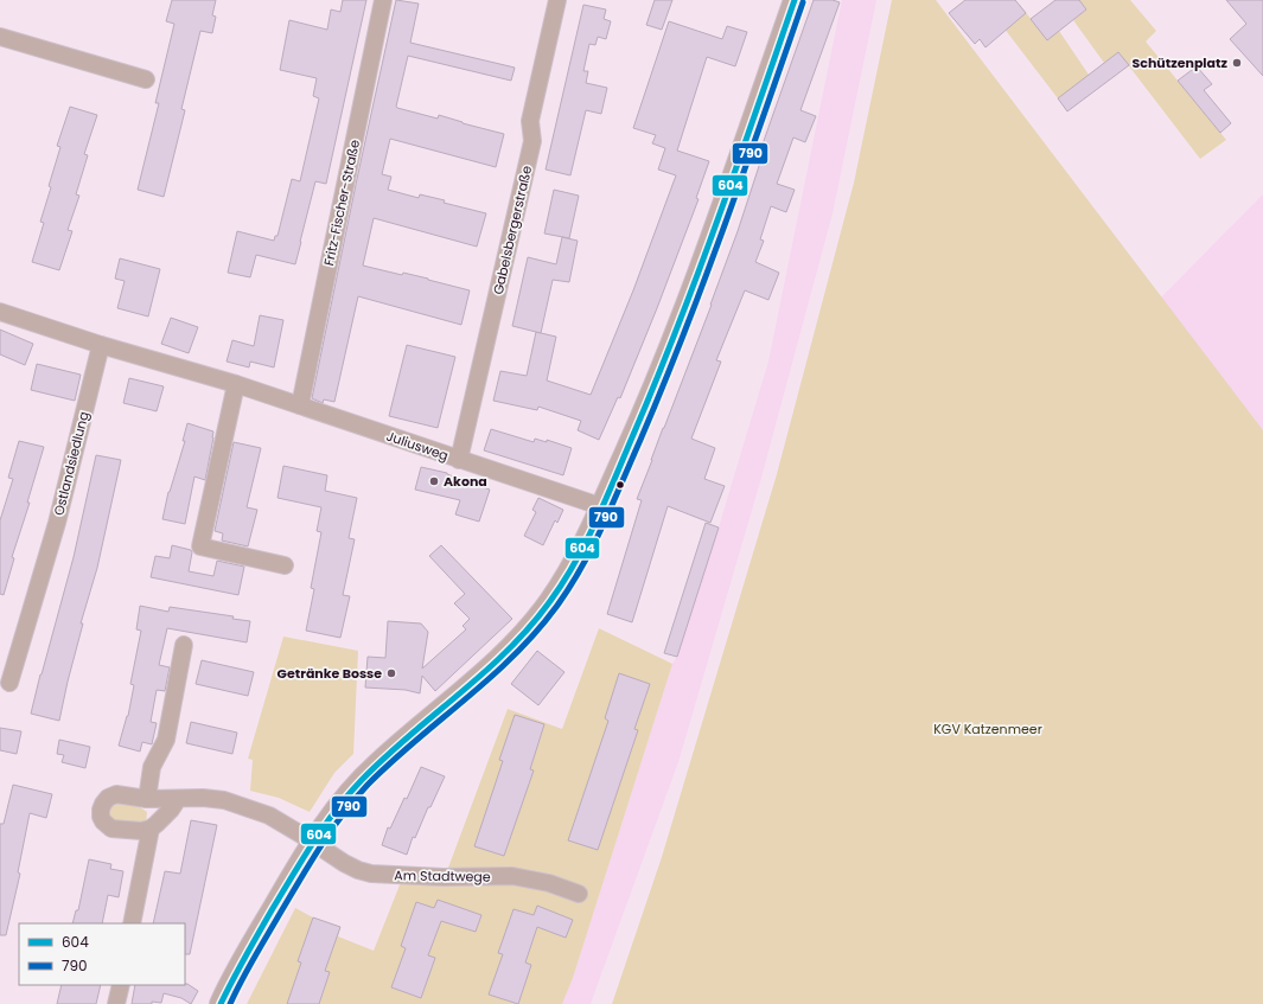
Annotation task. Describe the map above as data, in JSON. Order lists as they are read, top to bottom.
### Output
{
  "streets": {
    "street": [
      "Fritz-Fischer-Straße",
      "Gabelsbergerstraße",
      "Juliusweg",
      "Ostlandsiedlung",
      "Am Stadtwege"
    ]
  },
  "crossings": [
    ["Fritz-Fischer-Straße", "Juliusweg"],
    ["Gabelsbergerstraße", "Juliusweg"],
    ["Juliusweg", "Ostlandsiedlung"]
  ],
  "parks": ["KGV Katzenmeer"],
  "places": ["Schützenplatz", "Akona", "Getränke Bosse"],
  "lines": ["transit line 604", "transit line 790"],
  "legend": ["604", "790"]
}
